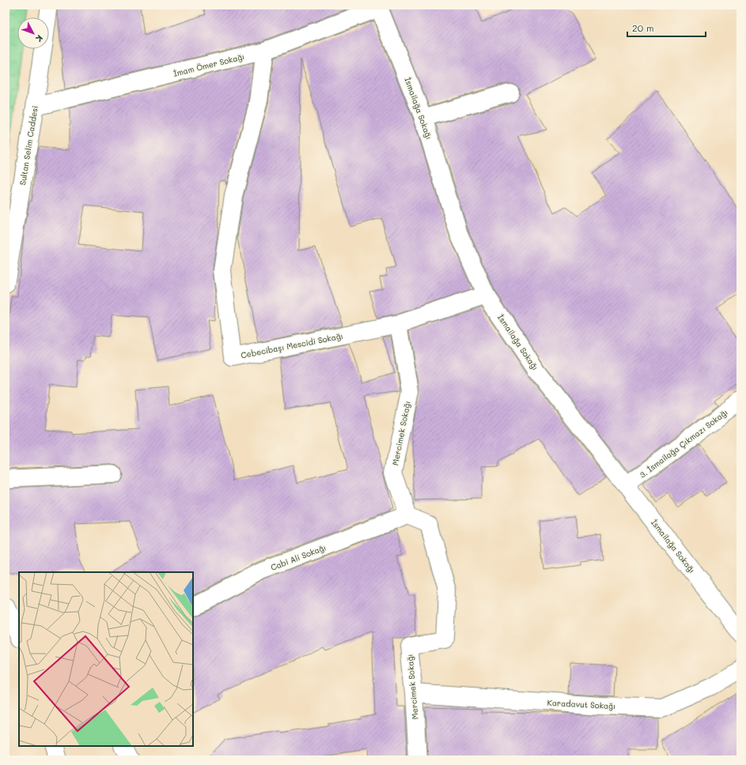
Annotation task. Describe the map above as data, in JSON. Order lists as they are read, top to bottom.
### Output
{
  "streets": {
    "street": [
      "İmam Ömer Sokağı",
      "İsmailağa Sokağı",
      "Sultan Selim Caddesi",
      "Cebecibaşı Mescidi Sokağı",
      "Mercimek Sokağı",
      "3. İsmailağa Çıkmazı Sokağı",
      "Cabi Ali Sokağı",
      "Karadavut Sokağı"
    ]
  },
  "crossings": [
    ["İmam Ömer Sokağı", "İsmailağa Sokağı"],
    ["İmam Ömer Sokağı", "Sultan Selim Caddesi"],
    ["İmam Ömer Sokağı", "Cebecibaşı Mescidi Sokağı"],
    ["İsmailağa Sokağı", "Cebecibaşı Mescidi Sokağı"],
    ["İsmailağa Sokağı", "3. İsmailağa Çıkmazı Sokağı"],
    ["Cebecibaşı Mescidi Sokağı", "Mercimek Sokağı"],
    ["Mercimek Sokağı", "Cabi Ali Sokağı"],
    ["Mercimek Sokağı", "Karadavut Sokağı"]
  ],
  "scale_bar": "20 m",
  "north": "bottom right"
}
